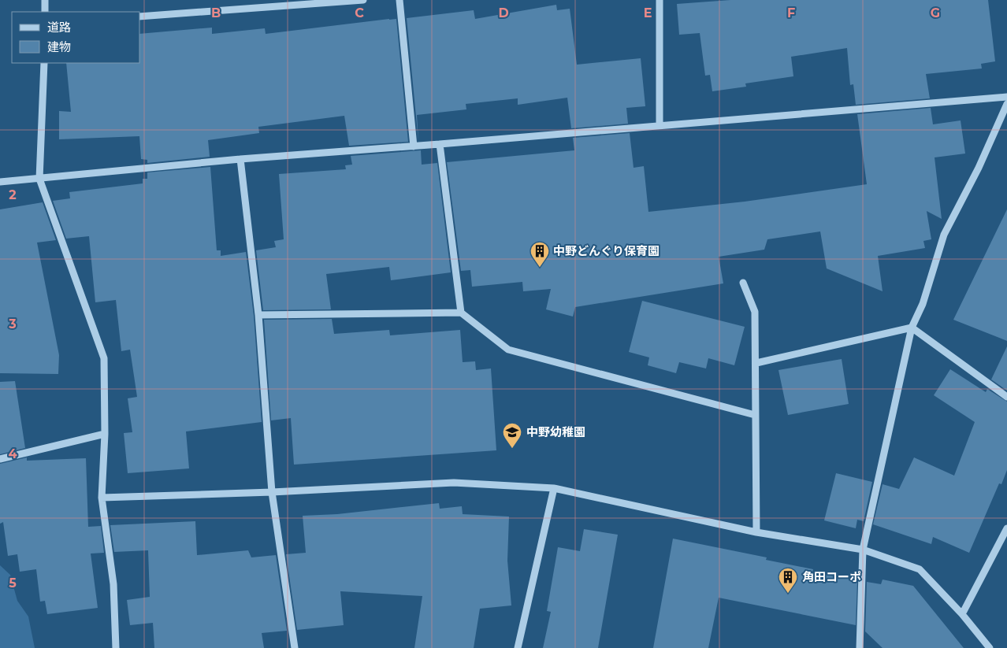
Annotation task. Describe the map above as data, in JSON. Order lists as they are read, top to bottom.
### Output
{
  "places": {
    "building": ["中野どんぐり保育園", "角田コーポ"],
    "school or university": ["中野幼稚園"]
  },
  "legend": ["道路", "建物"],
  "grid": {
    "columns": [
      "B",
      "C",
      "D",
      "E",
      "F",
      "G"
    ],
    "rows": [
      "2",
      "3",
      "4",
      "5"
    ]
  }
}
